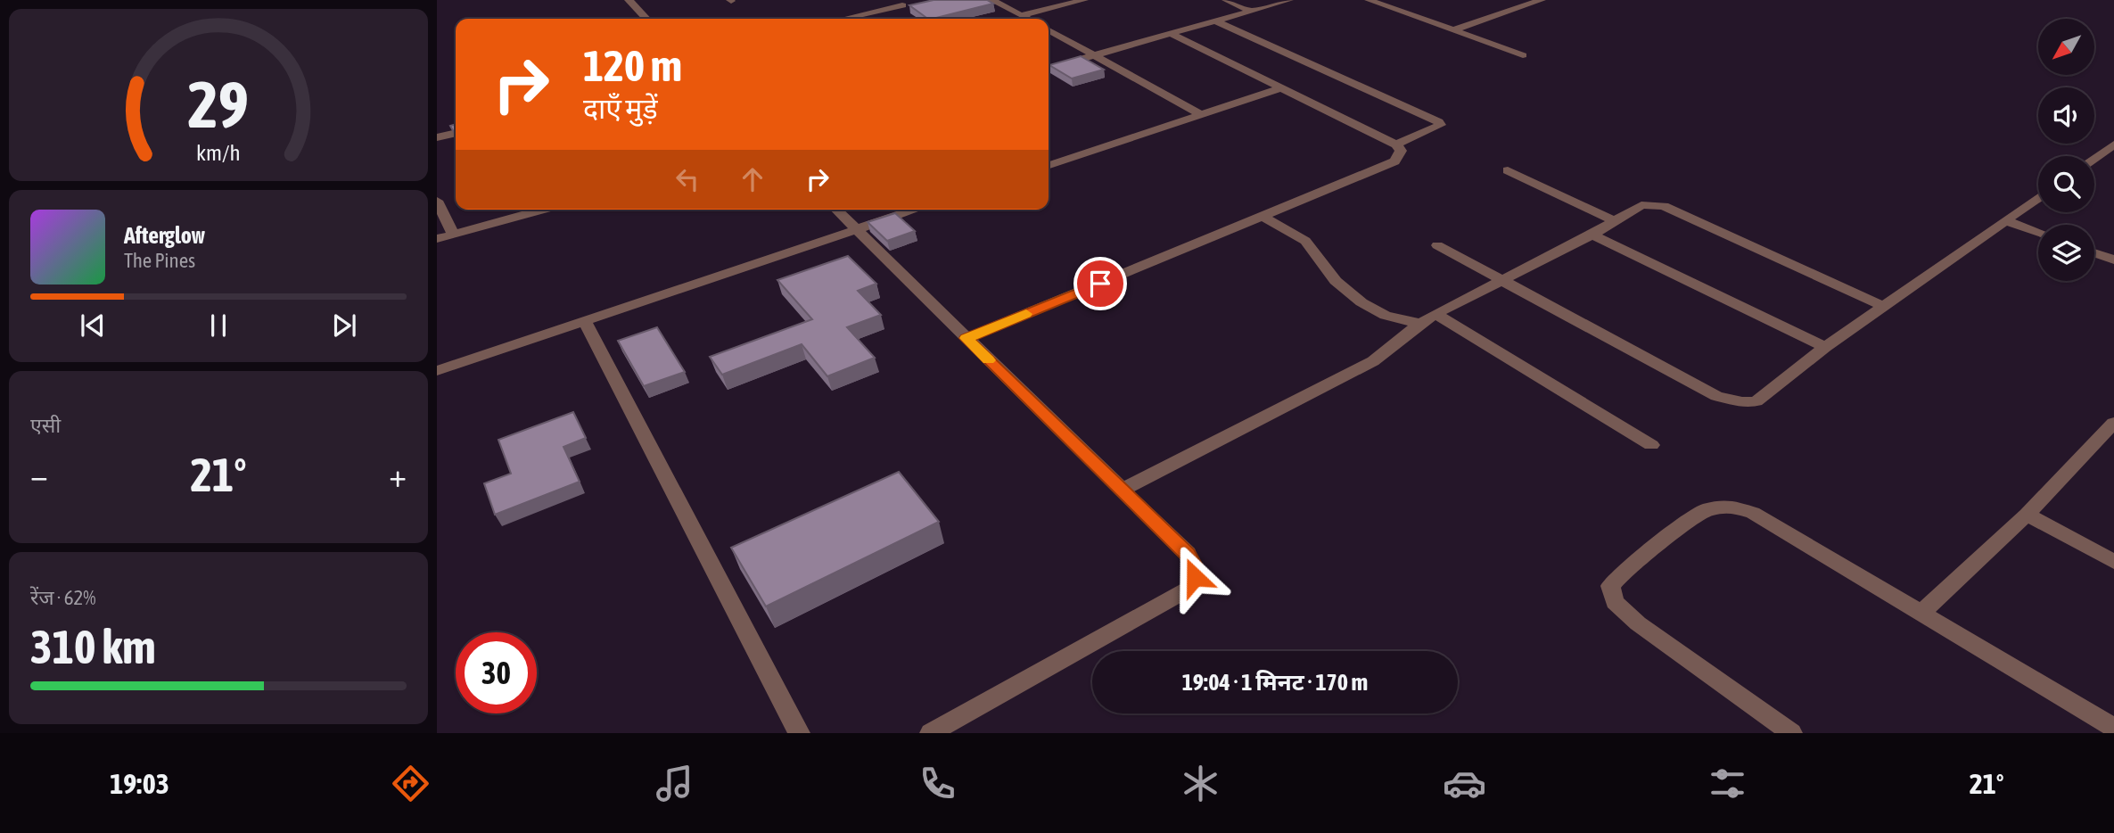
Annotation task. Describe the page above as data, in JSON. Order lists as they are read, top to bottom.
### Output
{
  "north": "bottom left",
  "page": {
    "turn": ["120 m", "दाएँ मुड़ें"],
    "song": ["Afterglow", "The Pines"],
    "tile": [
      "एसी",
      ["रेंज · 62%", "310 km"]
    ],
    "heat": ["−", "21°", "+"],
    "limit": "30",
    "trip": "19:04 · 1 मिनट · 170 m",
    "tabs": ["19:03", "21°"],
    "gauge": ["29", "km/h"]
  }
}
